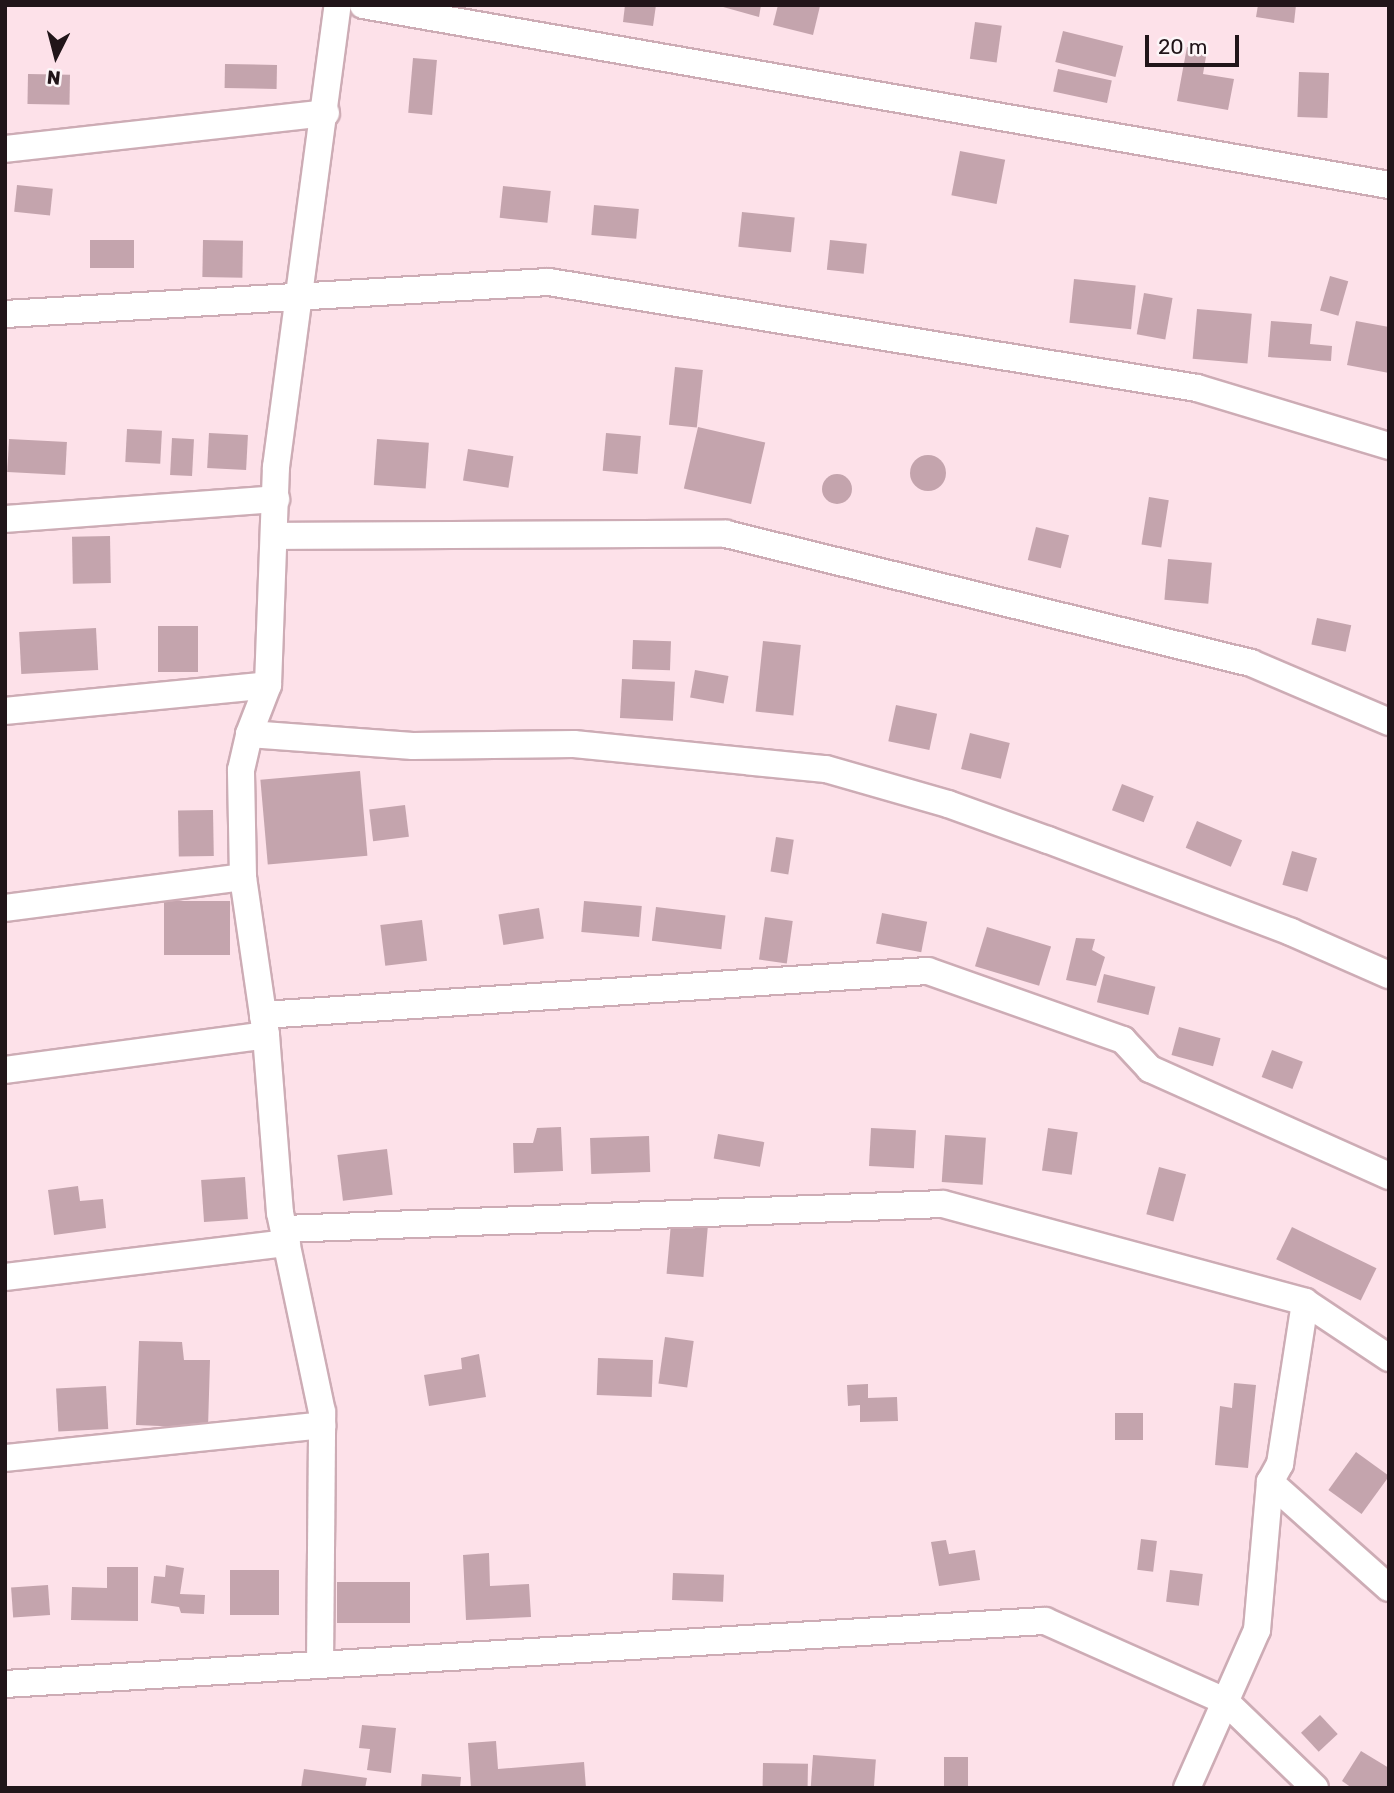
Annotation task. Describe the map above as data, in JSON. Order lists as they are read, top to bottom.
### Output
{
  "scale_bar": "20 m",
  "north": "bottom"
}
